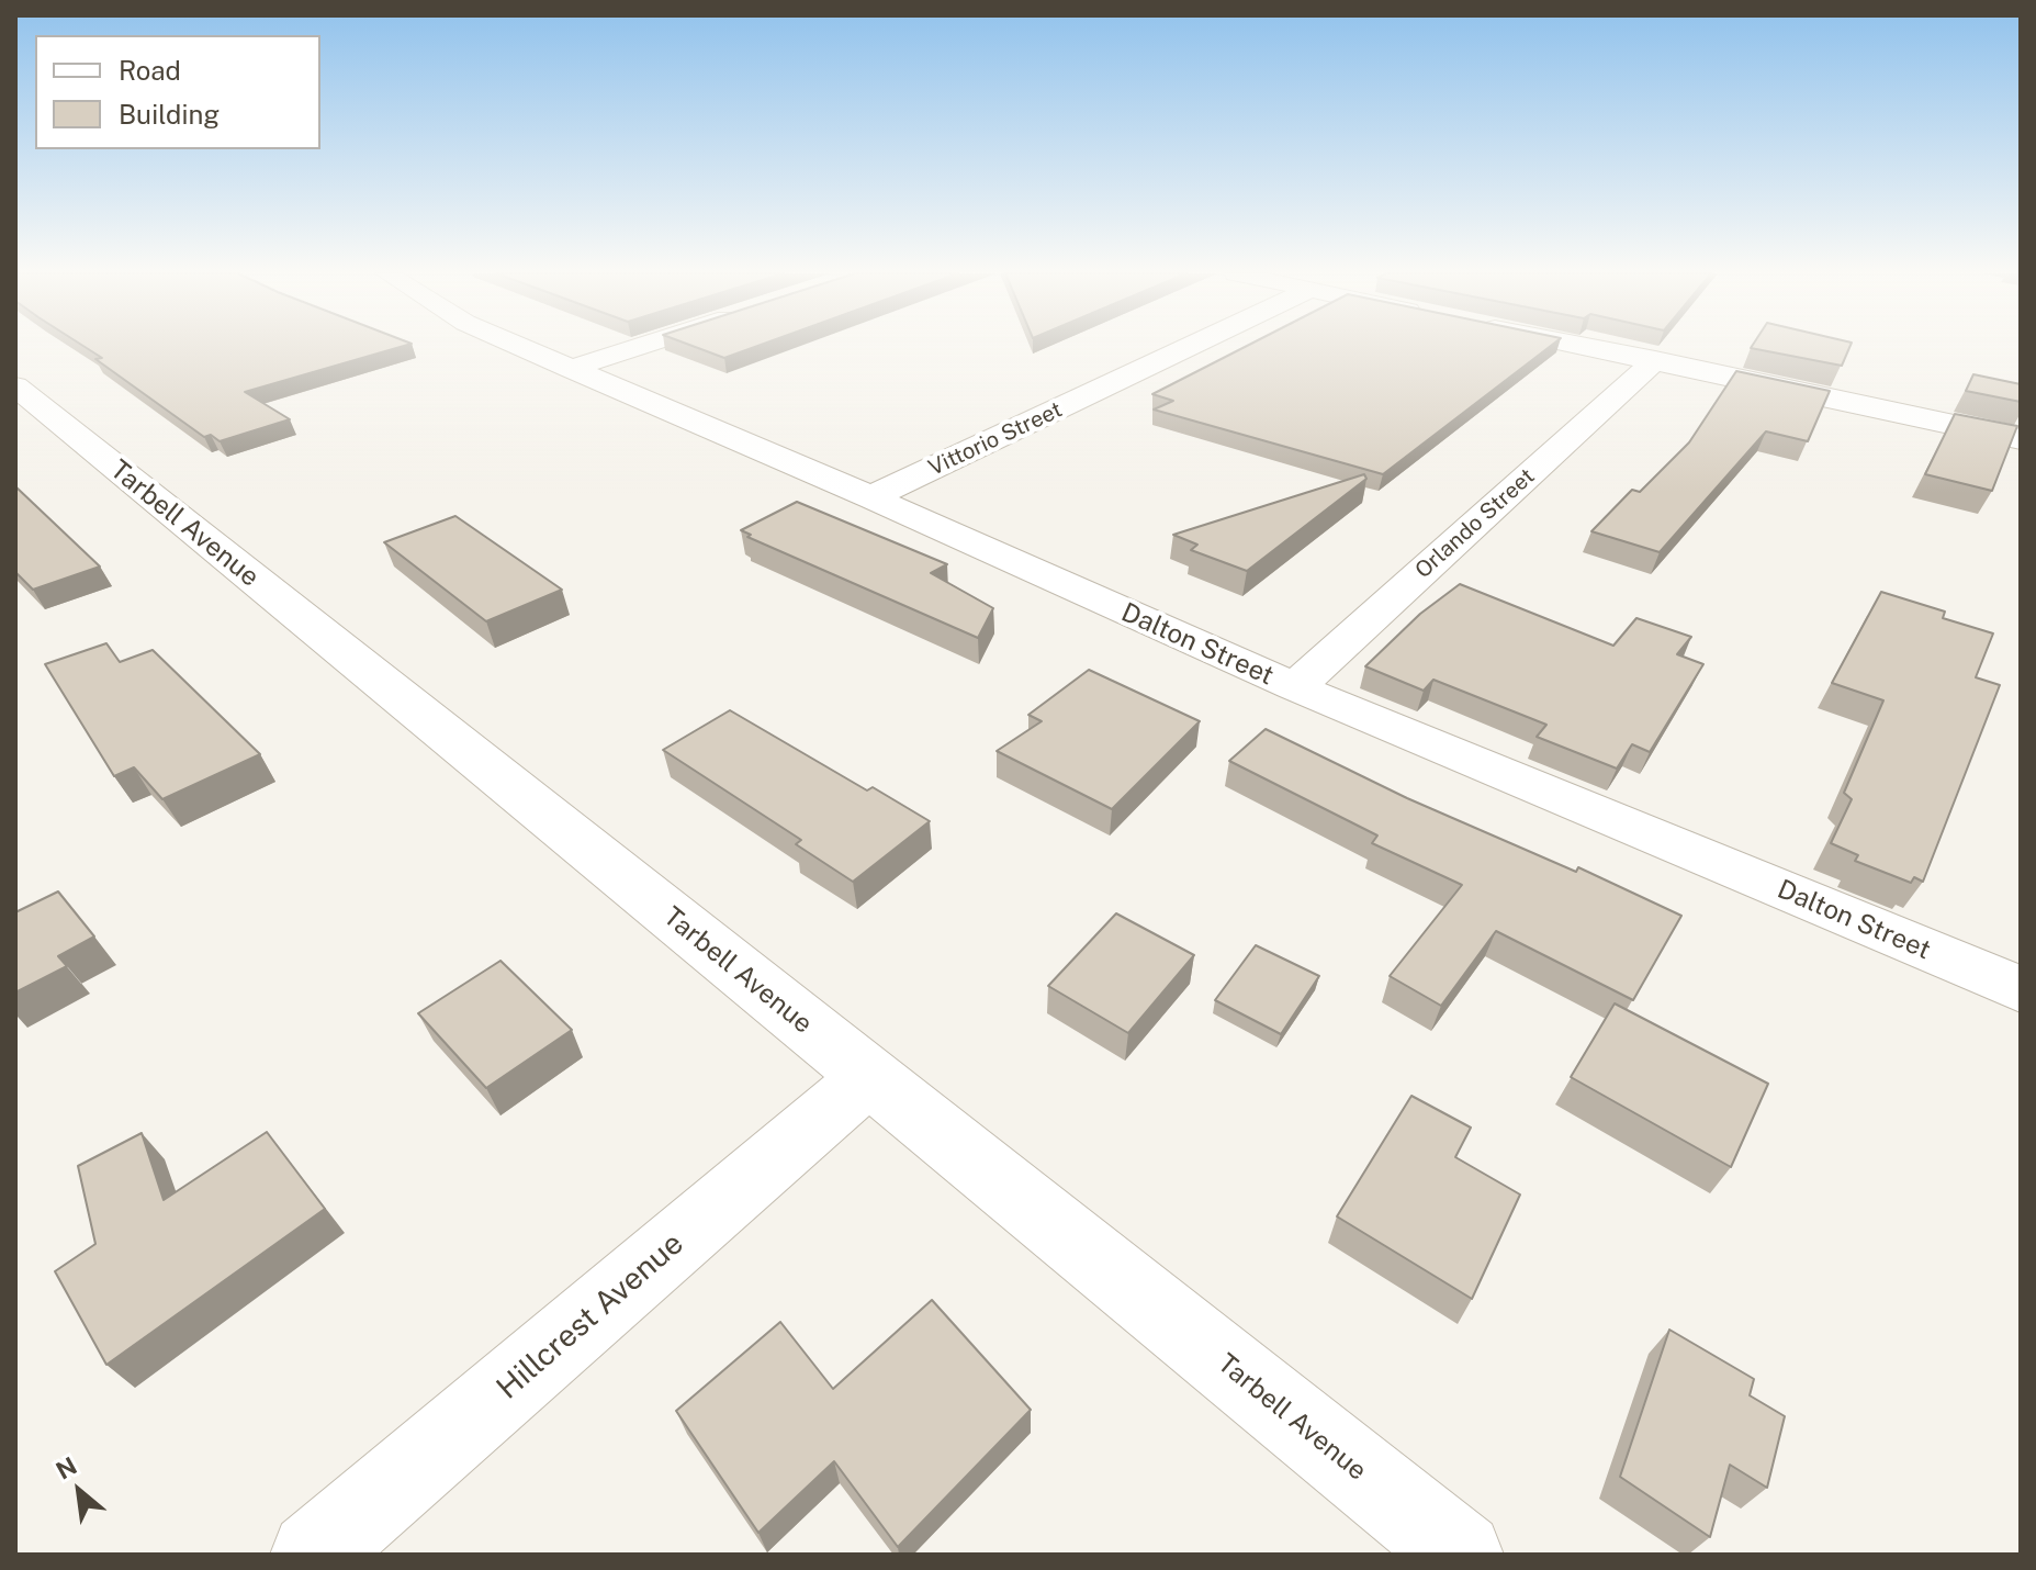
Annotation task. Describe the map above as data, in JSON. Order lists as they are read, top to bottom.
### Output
{
  "streets": {
    "street": [
      "Vittorio Street",
      "Tarbell Avenue",
      "Orlando Street",
      "Dalton Street",
      "Hillcrest Avenue"
    ]
  },
  "crossings": [
    ["Vittorio Street", "Dalton Street"],
    ["Tarbell Avenue", "Hillcrest Avenue"],
    ["Orlando Street", "Dalton Street"]
  ],
  "legend": ["Road", "Building"],
  "north": "top left"
}
